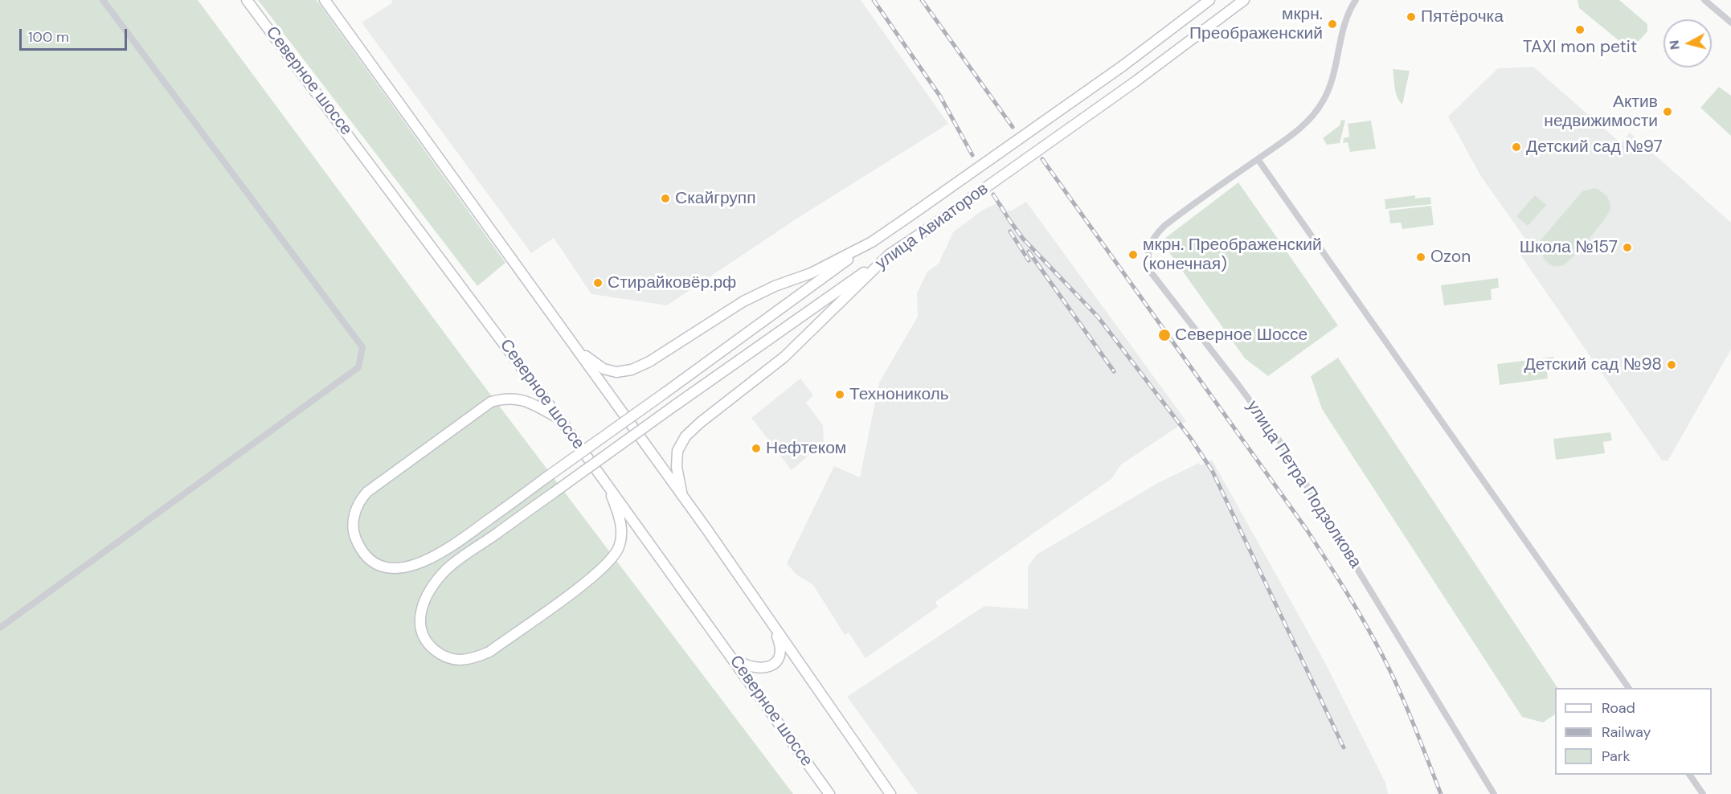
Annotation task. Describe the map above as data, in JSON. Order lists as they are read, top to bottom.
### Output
{
  "streets": {
    "main road": ["Северное шоссе", "улица Авиаторов"],
    "street": ["улица Петра Подзолкова"]
  },
  "places": [
    "Пятёрочка",
    "мкрн. Преображенский",
    "TAXI mon petit",
    "Актив недвижимости",
    "Детский сад №97",
    "Скайгрупп",
    "Школа №157",
    "мкрн. Преображенский (конечная)",
    "Ozon",
    "Стирайковёр.рф",
    "Северное Шоссе",
    "Детский сад №98",
    "Технониколь",
    "Нефтеком"
  ],
  "legend": ["Road", "Railway", "Park"],
  "scale_bar": "100 m",
  "north": "left"
}
